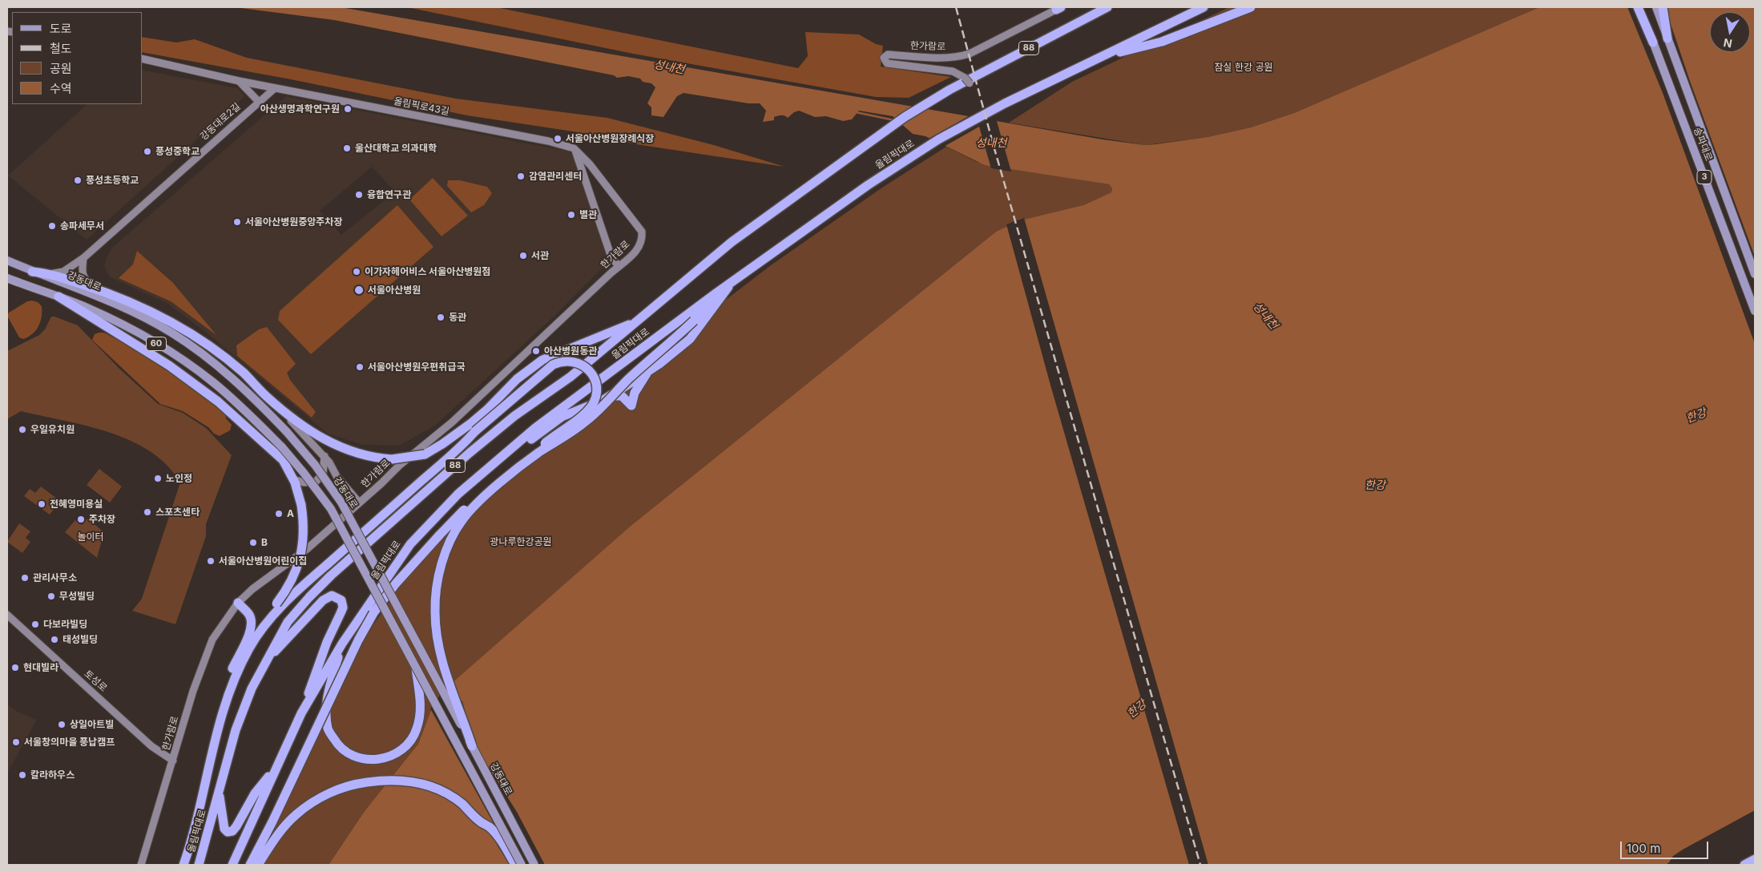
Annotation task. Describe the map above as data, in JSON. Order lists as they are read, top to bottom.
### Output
{
  "streets": {
    "highway": ["88", "올림픽대로"],
    "main road": [
      "송파대로",
      "3",
      "강동대로",
      "60"
    ],
    "street": [
      "한가람로",
      "올림픽로43길",
      "강동대로2길",
      "토성로"
    ]
  },
  "crossings": [
    ["한가람로", "올림픽로43길"],
    ["한가람로", "토성로"],
    ["올림픽로43길", "강동대로2길"]
  ],
  "water": ["성내천", "한강"],
  "parks": ["잠실 한강 공원", "놀이터", "광나루한강공원"],
  "places": [
    "아산생명과학연구원",
    "서울아산병원장례식장",
    "울산대학교 의과대학",
    "풍성중학교",
    "감염관리센터",
    "풍성초등학교",
    "융합연구관",
    "별관",
    "서울아산병원중앙주차장",
    "송파세무서",
    "서관",
    "이가자헤어비스 서울아산병원점",
    "서울아산병원",
    "동관",
    "아산병원동관",
    "서울아산병원우편취급국",
    "우일유치원",
    "노인정",
    "전혜영미용실",
    "스포츠센타",
    "A",
    "주차장",
    "B",
    "서울아산병원어린이집",
    "관리사무소",
    "무성빌딩",
    "다보라빌딩",
    "태성빌딩",
    "현대빌라",
    "상일아트빌",
    "서울창의마을 풍납캠프",
    "칼라하우스"
  ],
  "legend": [
    "도로",
    "철도",
    "공원",
    "수역"
  ],
  "scale_bar": "100 m",
  "north": "bottom"
}
